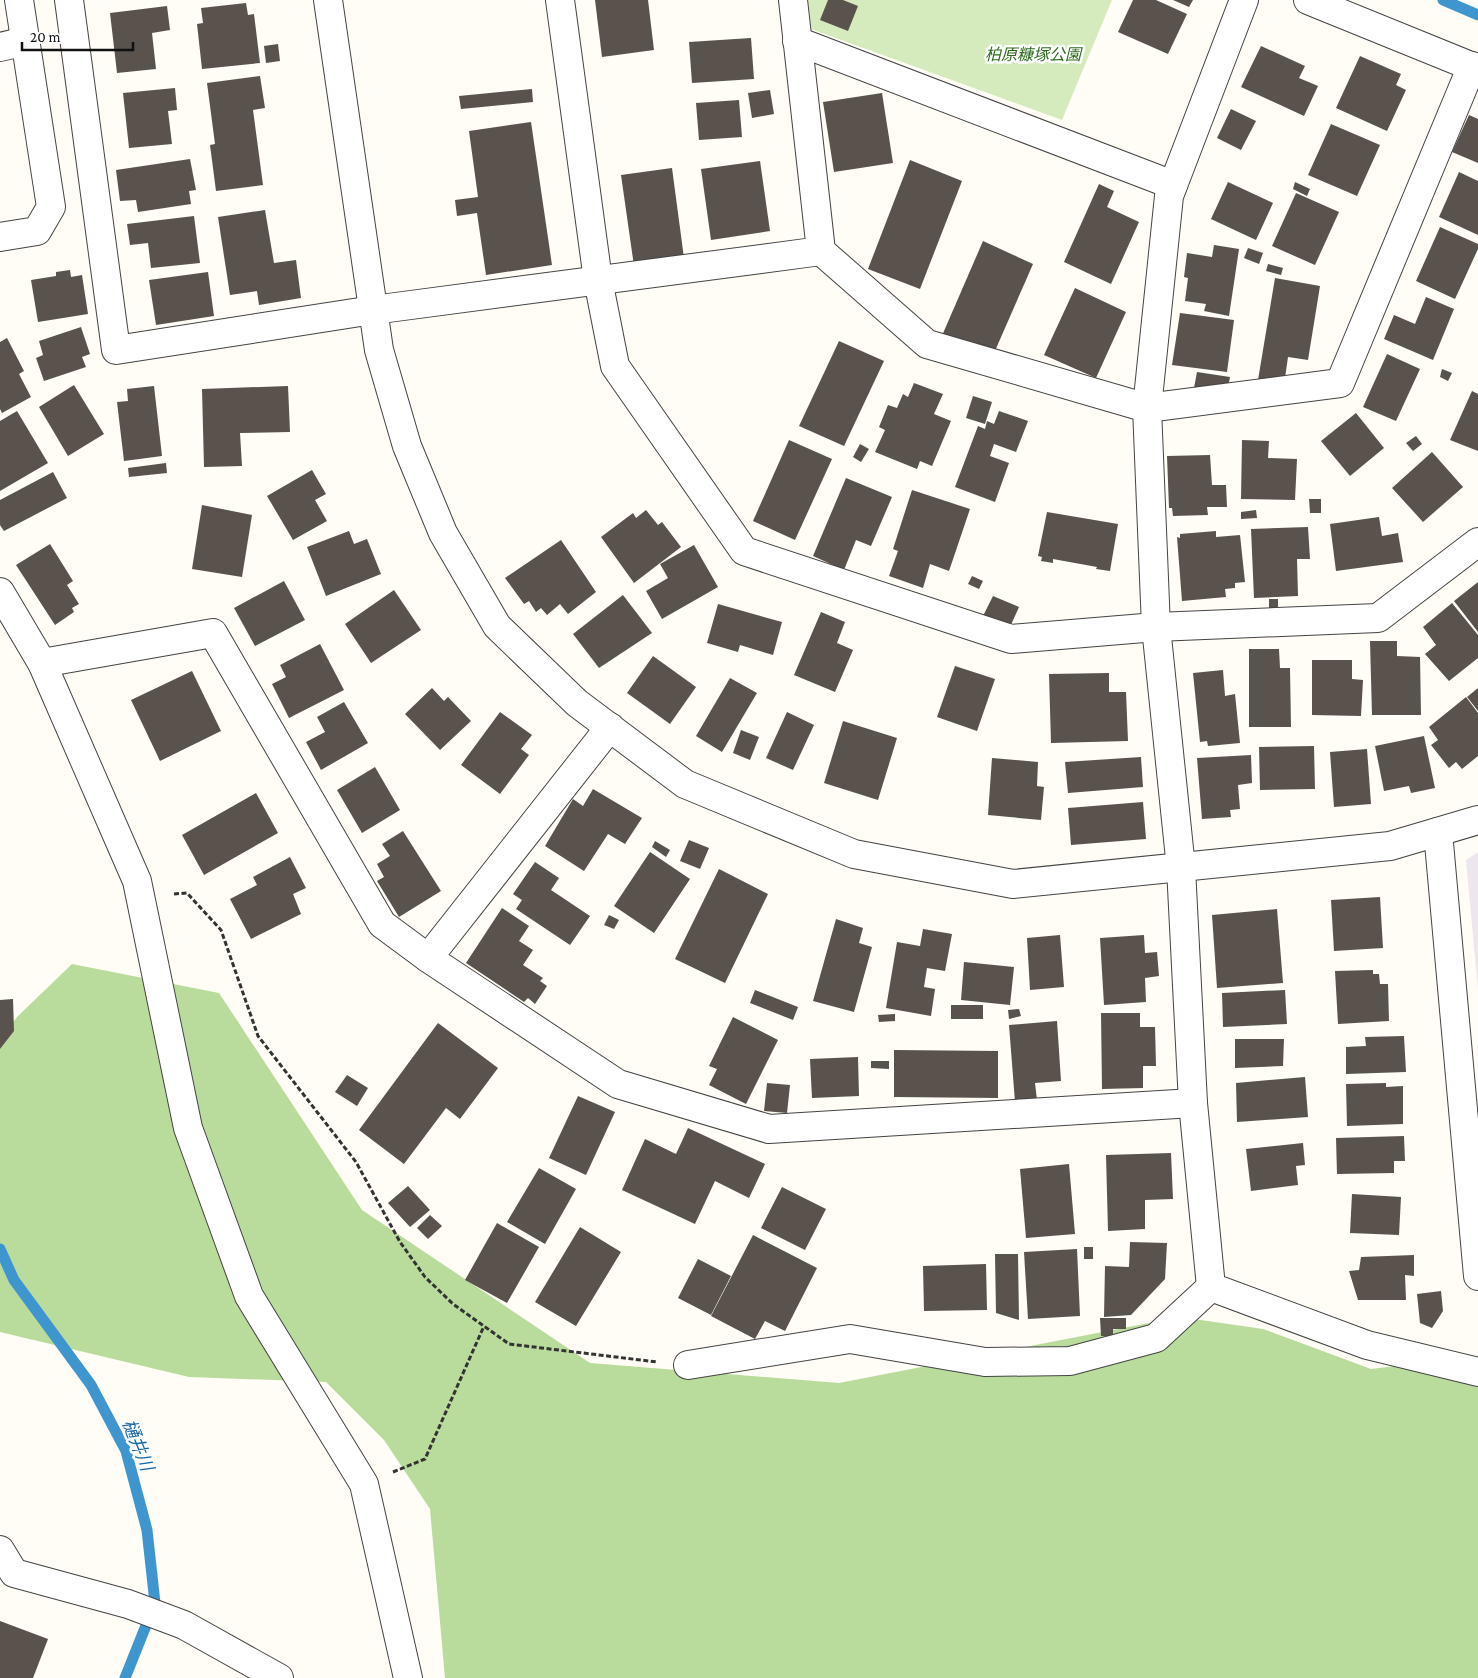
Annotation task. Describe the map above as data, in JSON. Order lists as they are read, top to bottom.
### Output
{
  "water": ["樋井川"],
  "parks": ["柏原糠塚公園"],
  "scale_bar": "20 m"
}
